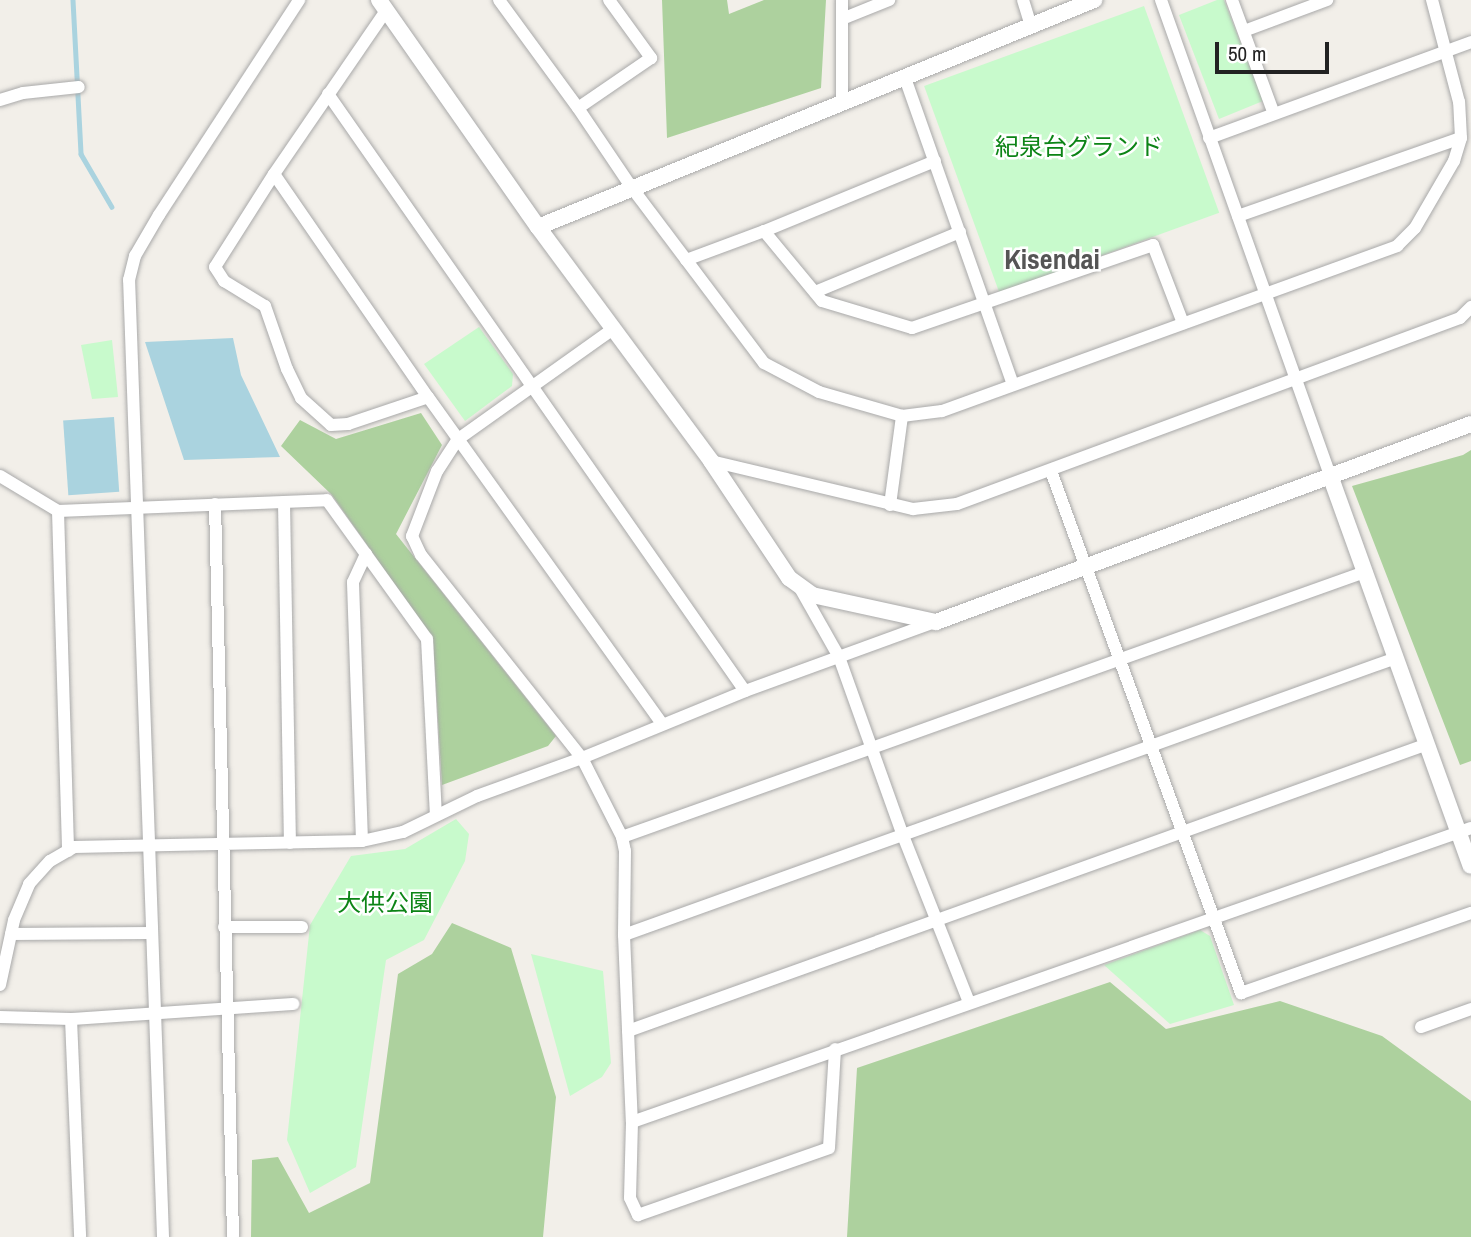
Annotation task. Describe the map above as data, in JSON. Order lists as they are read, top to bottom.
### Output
{
  "districts": ["Kisendai"],
  "parks": ["紀泉台グランド", "大供公園"],
  "scale_bar": "50 m"
}
